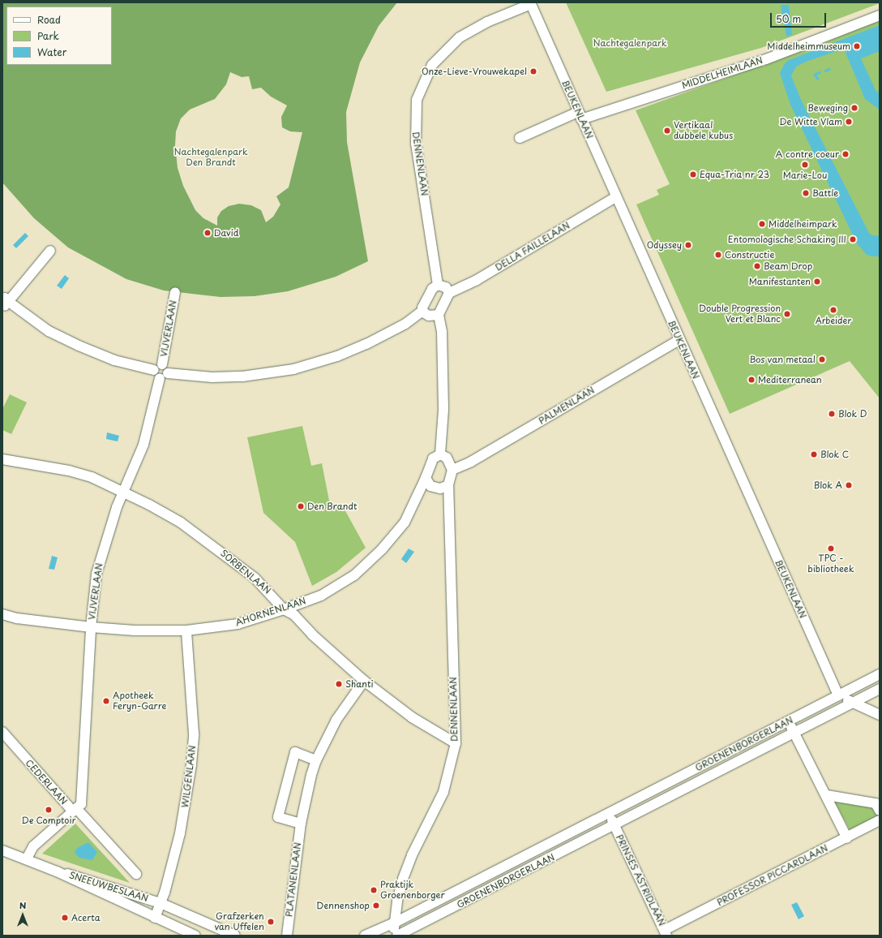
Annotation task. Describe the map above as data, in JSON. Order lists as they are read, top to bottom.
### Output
{
  "streets": {
    "street": [
      "MIDDELHEIMLAAN",
      "BEUKENLAAN",
      "DENNENLAAN",
      "DELLA FAILLELAAN",
      "VIJVERLAAN",
      "PALMENLAAN",
      "SORBENLAAN",
      "AHORNENLAAN",
      "GROENENBORGERLAAN",
      "WILGENLAAN",
      "CEDERLAAN",
      "PROFESSOR PICCARDLAAN",
      "PLATANENLAAN",
      "PRINSES ASTRIDLAAN",
      "SNEEUWBESLAAN"
    ]
  },
  "crossings": [
    ["MIDDELHEIMLAAN", "BEUKENLAAN"],
    ["BEUKENLAAN", "DENNENLAAN"],
    ["BEUKENLAAN", "DELLA FAILLELAAN"],
    ["BEUKENLAAN", "PALMENLAAN"],
    ["BEUKENLAAN", "GROENENBORGERLAAN"],
    ["DENNENLAAN", "PALMENLAAN"],
    ["DENNENLAAN", "SORBENLAAN"],
    ["DENNENLAAN", "AHORNENLAAN"],
    ["DENNENLAAN", "GROENENBORGERLAAN"],
    ["VIJVERLAAN", "SORBENLAAN"],
    ["VIJVERLAAN", "AHORNENLAAN"],
    ["VIJVERLAAN", "CEDERLAAN"],
    ["PALMENLAAN", "AHORNENLAAN"],
    ["SORBENLAAN", "AHORNENLAAN"],
    ["SORBENLAAN", "PLATANENLAAN"],
    ["AHORNENLAAN", "WILGENLAAN"],
    ["GROENENBORGERLAAN", "PRINSES ASTRIDLAAN"],
    ["WILGENLAAN", "SNEEUWBESLAAN"],
    ["CEDERLAAN", "SNEEUWBESLAAN"],
    ["PROFESSOR PICCARDLAAN", "PRINSES ASTRIDLAAN"]
  ],
  "parks": ["Nachtegalenpark", "Nachtegalenpark Den Brandt"],
  "places": [
    "Middelheimmuseum",
    "Onze-Lieve-Vrouwekapel",
    "Beweging",
    "De Witte Vlam",
    "Vertikaal dubbele kubus",
    "A contre coeur",
    "Marie-Lou",
    "Equa-Tria nr 23",
    "Battle",
    "Middelheimpark",
    "David",
    "Entomologische Schaking III",
    "Odyssey",
    "Constructie",
    "Beam Drop",
    "Manifestanten",
    "Arbeider",
    "Double Progression Vert et Blanc",
    "Bos van metaal",
    "Mediterranean",
    "Blok D",
    "Blok C",
    "Blok A",
    "Den Brandt",
    "TPC - bibliotheek",
    "Shanti",
    "Apotheek Feryn-Garre",
    "De Comptoir",
    "Praktijk Groenenborger",
    "Dennenshop",
    "Acerta",
    "Grafzerken van Uffelen"
  ],
  "legend": ["Road", "Park", "Water"],
  "scale_bar": "50 m",
  "north": "top"
}
